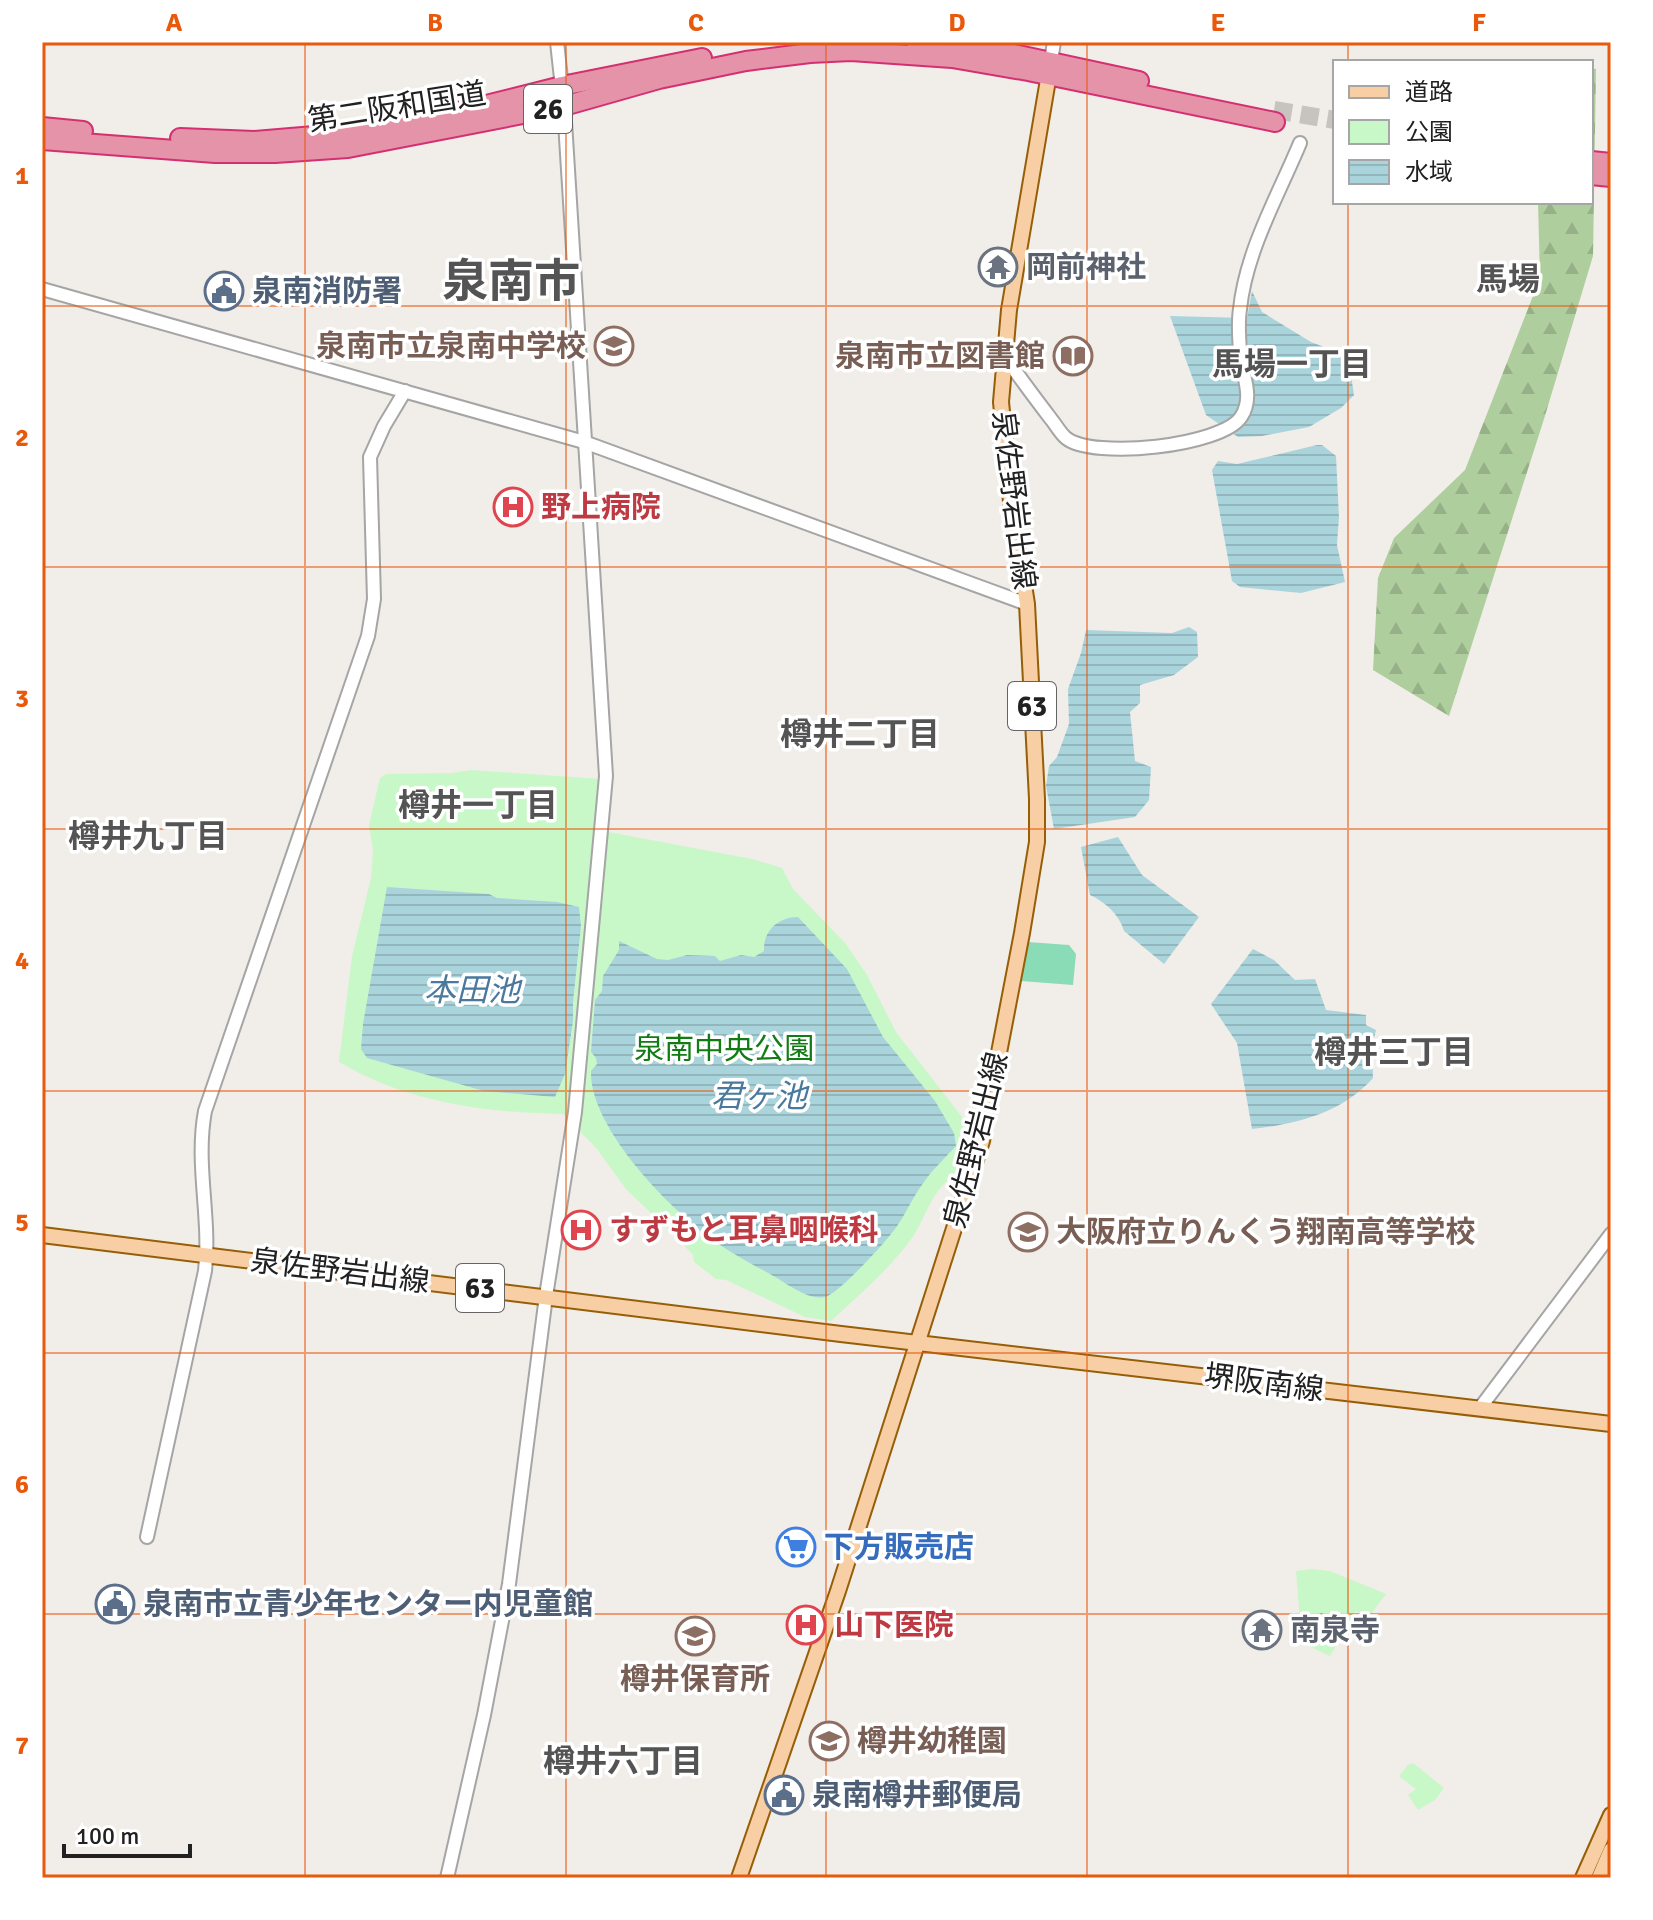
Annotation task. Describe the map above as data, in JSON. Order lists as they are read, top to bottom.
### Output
{
  "streets": {
    "highway": ["第二阪和国道", "26"],
    "main road": ["泉佐野岩出線", "63", "堺阪南線"]
  },
  "crossings": [
    ["第二阪和国道", "泉佐野岩出線"],
    ["泉佐野岩出線", "堺阪南線"]
  ],
  "districts": [
    "馬場",
    "泉南市",
    "馬場一丁目",
    "樽井二丁目",
    "樽井一丁目",
    "樽井九丁目",
    "樽井三丁目",
    "樽井六丁目"
  ],
  "water": ["本田池", "君ヶ池"],
  "parks": ["泉南中央公園"],
  "places": {
    "temple": ["岡前神社", "南泉寺"],
    "public building": ["泉南消防署", "泉南市立青少年センター内児童館", "泉南樽井郵便局"],
    "school or university": [
      "泉南市立泉南中学校",
      "大阪府立りんくう翔南高等学校",
      "樽井保育所",
      "樽井幼稚園"
    ],
    "library": ["泉南市立図書館"],
    "hospital": ["野上病院", "すずもと耳鼻咽喉科", "山下医院"],
    "supermarket": ["下方販売店"]
  },
  "legend": ["道路", "公園", "水域"],
  "scale_bar": "100 m",
  "grid": {
    "columns": [
      "A",
      "B",
      "C",
      "D",
      "E",
      "F"
    ],
    "rows": [
      "1",
      "2",
      "3",
      "4",
      "5",
      "6",
      "7"
    ]
  }
}
